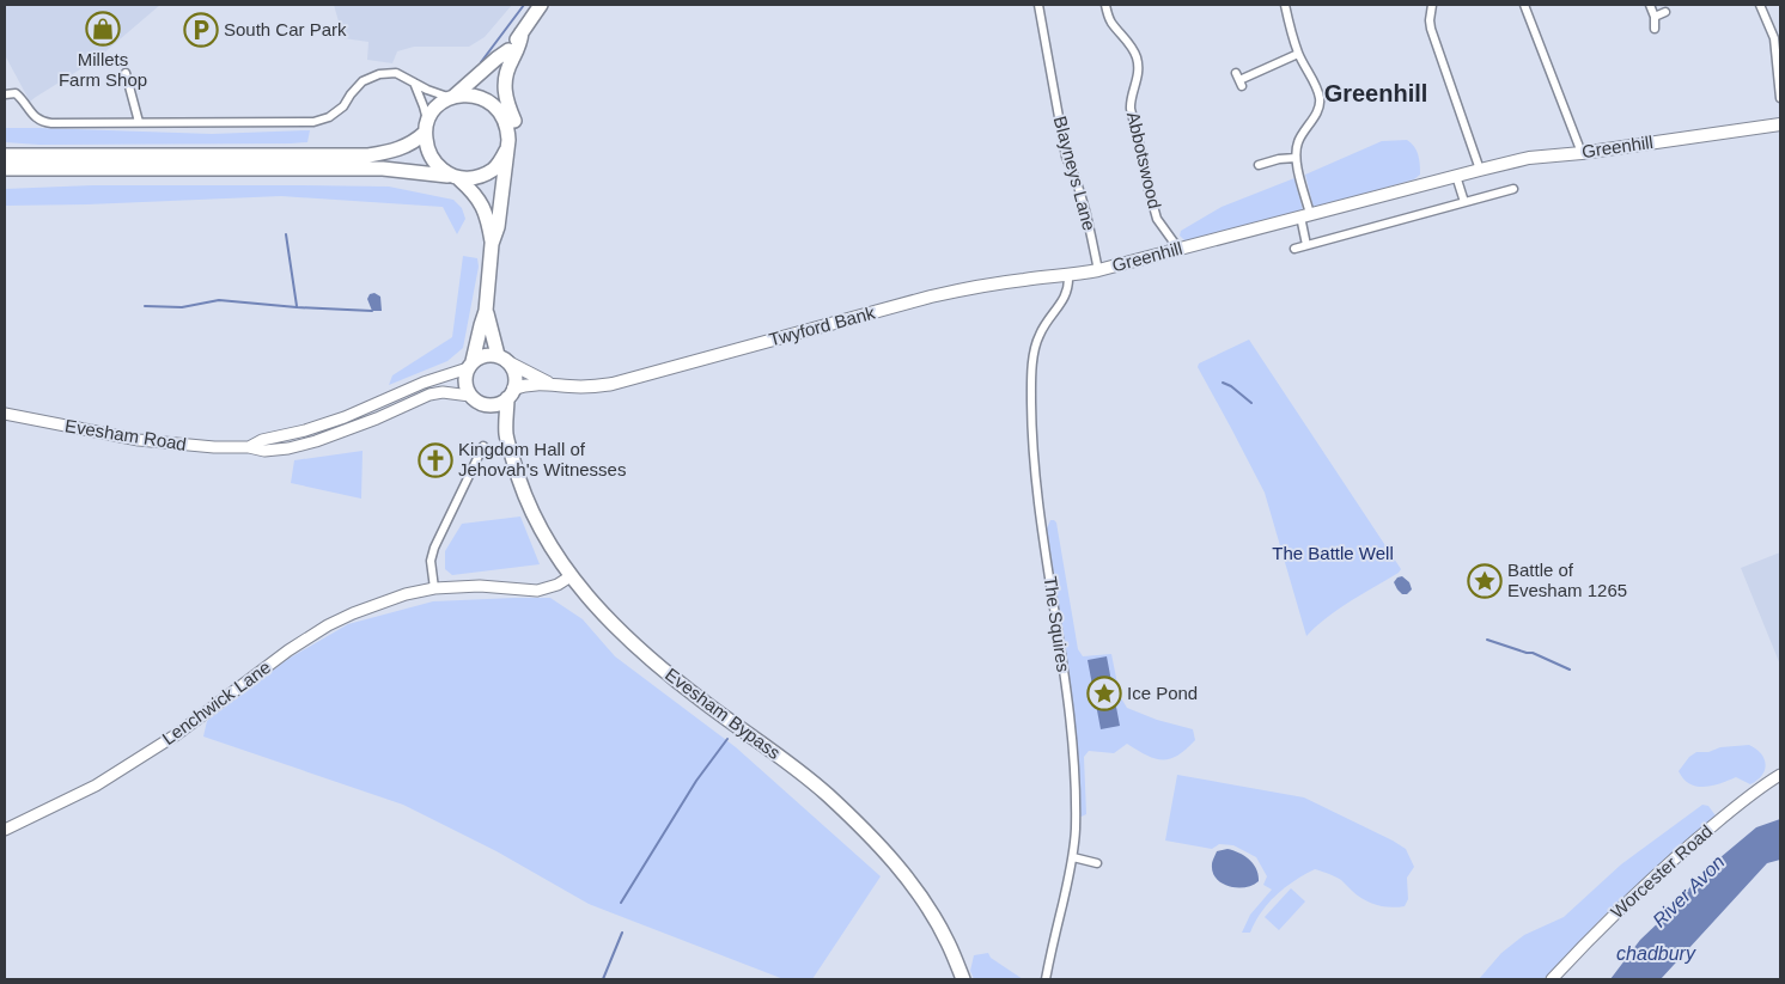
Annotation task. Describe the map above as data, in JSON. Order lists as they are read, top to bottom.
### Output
{
  "streets": {
    "highway": ["Evesham Bypass"],
    "main road": [
      "Greenhill",
      "Twyford Bank",
      "Evesham Road",
      "Lenchwick Lane",
      "Worcester Road"
    ],
    "street": ["Abbotswood", "Blayneys Lane", "The Squires"]
  },
  "crossings": [
    ["Greenhill", "Abbotswood"],
    ["Greenhill", "Blayneys Lane"],
    ["Greenhill", "Twyford Bank"],
    ["Blayneys Lane", "Twyford Bank"],
    ["Twyford Bank", "Evesham Road"],
    ["Twyford Bank", "The Squires"],
    ["Twyford Bank", "Evesham Bypass"],
    ["Evesham Road", "Evesham Bypass"],
    ["Lenchwick Lane", "Evesham Bypass"]
  ],
  "districts": ["Greenhill"],
  "water": ["River Avon", "chadbury"],
  "parks": ["The Battle Well"],
  "places": {
    "shop": ["Millets Farm Shop"],
    "parking": ["South Car Park"],
    "church": ["Kingdom Hall of Jehovah's Witnesses"],
    "place": ["Battle of Evesham 1265", "Ice Pond"]
  }
}
